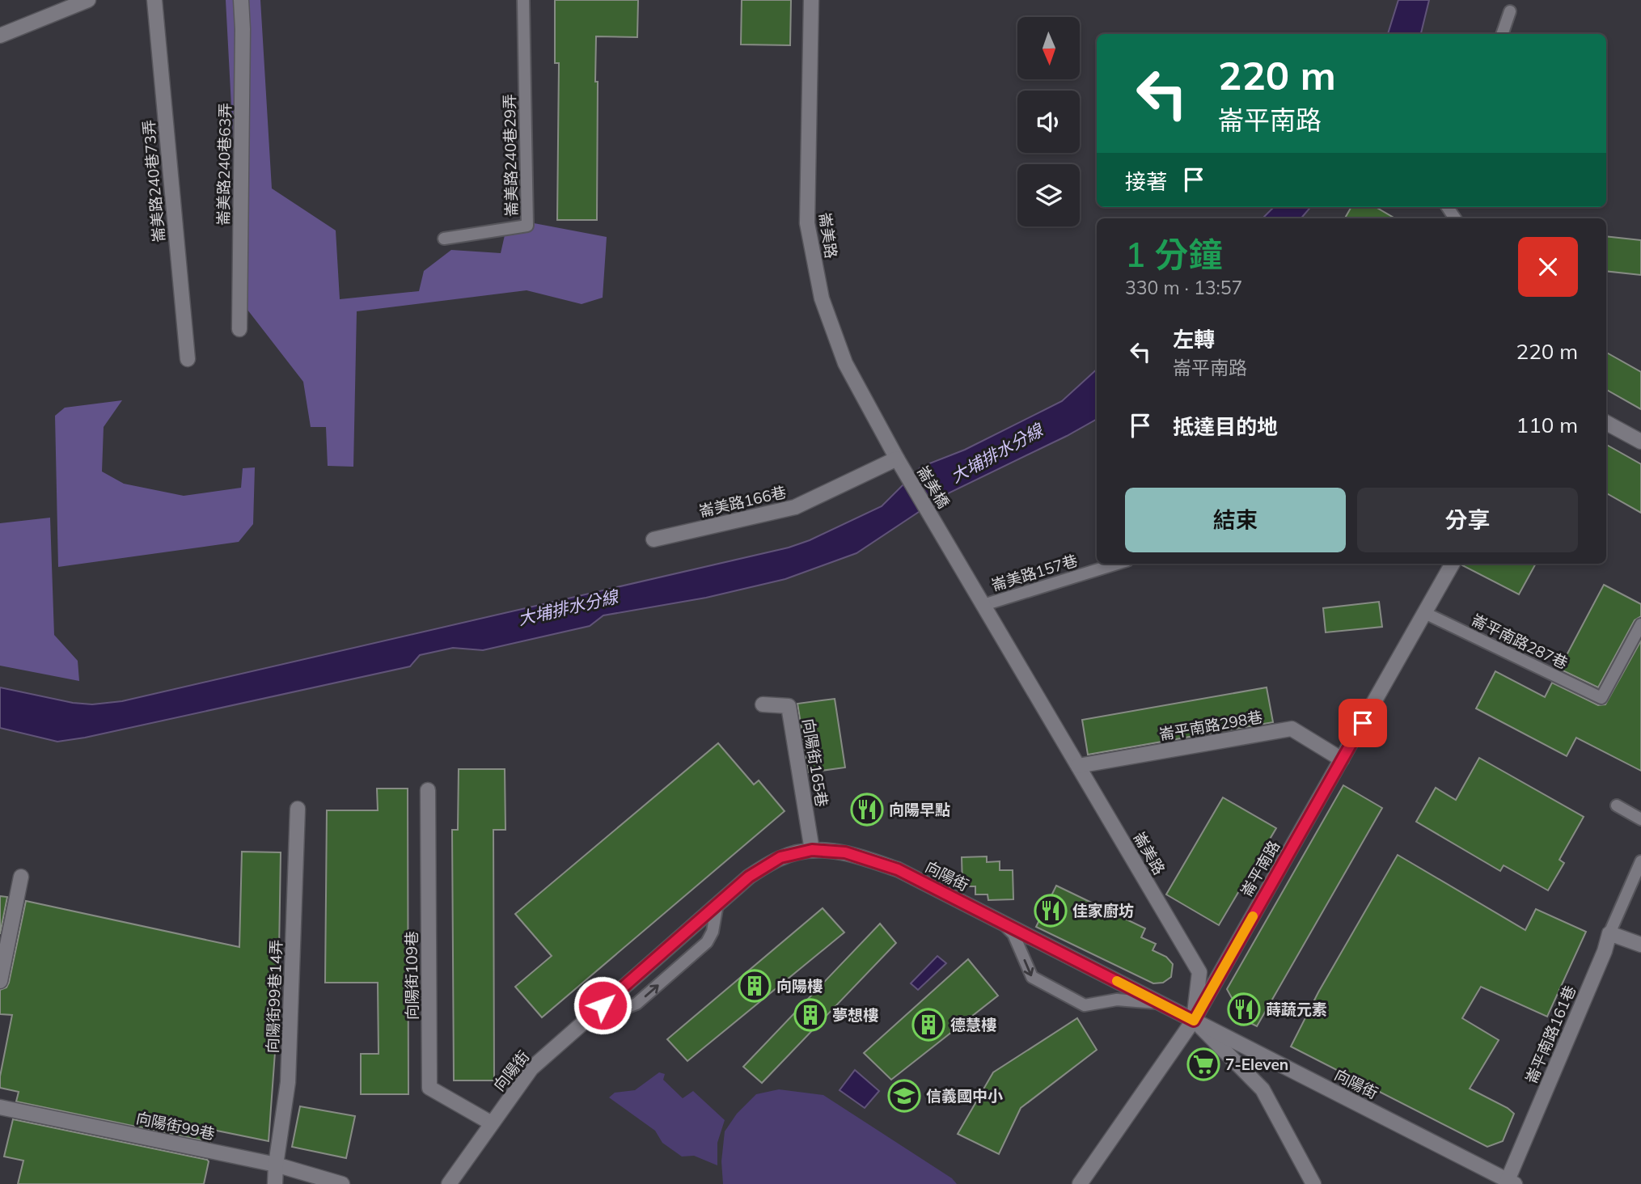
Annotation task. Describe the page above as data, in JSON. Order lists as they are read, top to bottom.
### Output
{
  "streets": {
    "street": [
      "崙美路240巷63弄",
      "崙美路240巷73弄",
      "崙美路",
      "崙美橋",
      "崙美路166巷",
      "崙平南路298巷",
      "向陽街165巷",
      "崙平南路",
      "向陽街",
      "向陽街109巷",
      "向陽街99巷14弄",
      "崙平南路161巷",
      "向陽街99巷"
    ],
    "lane": ["崙美路240巷29弄", "崙美路157巷", "崙平南路287巷"]
  },
  "crossings": [
    ["崙美路", "崙美橋"],
    ["崙美路", "崙美路166巷"],
    ["崙美路", "崙美路157巷"],
    ["崙美路", "崙平南路298巷"],
    ["崙美路", "崙平南路"],
    ["崙美路", "向陽街"],
    ["崙美橋", "崙美路166巷"],
    ["崙平南路287巷", "崙平南路"],
    ["崙平南路298巷", "崙平南路"],
    ["向陽街165巷", "向陽街"],
    ["崙平南路", "向陽街"],
    ["向陽街", "向陽街109巷"],
    ["向陽街", "崙平南路161巷"],
    ["向陽街99巷14弄", "向陽街99巷"]
  ],
  "water": ["大埔排水分線"],
  "places": {
    "restaurant": ["向陽早點", "佳家廚坊", "蒔蔬元素"],
    "building": ["向陽樓", "夢想樓", "德慧樓"],
    "supermarket": ["7-Eleven"],
    "school or university": ["信義國中小"]
  },
  "north": "bottom",
  "page": {
    "turn": ["220 m", "崙平南路"],
    "then": "接著",
    "heading": ["1 分鐘", "330 m · 13:57"],
    "list": [
      {
        "name": "左轉",
        "note": "崙平南路",
        "value": "220 m"
      },
      {
        "name": "抵達目的地",
        "value": "110 m"
      }
    ],
    "buttons": ["結束", "分享"]
  }
}
